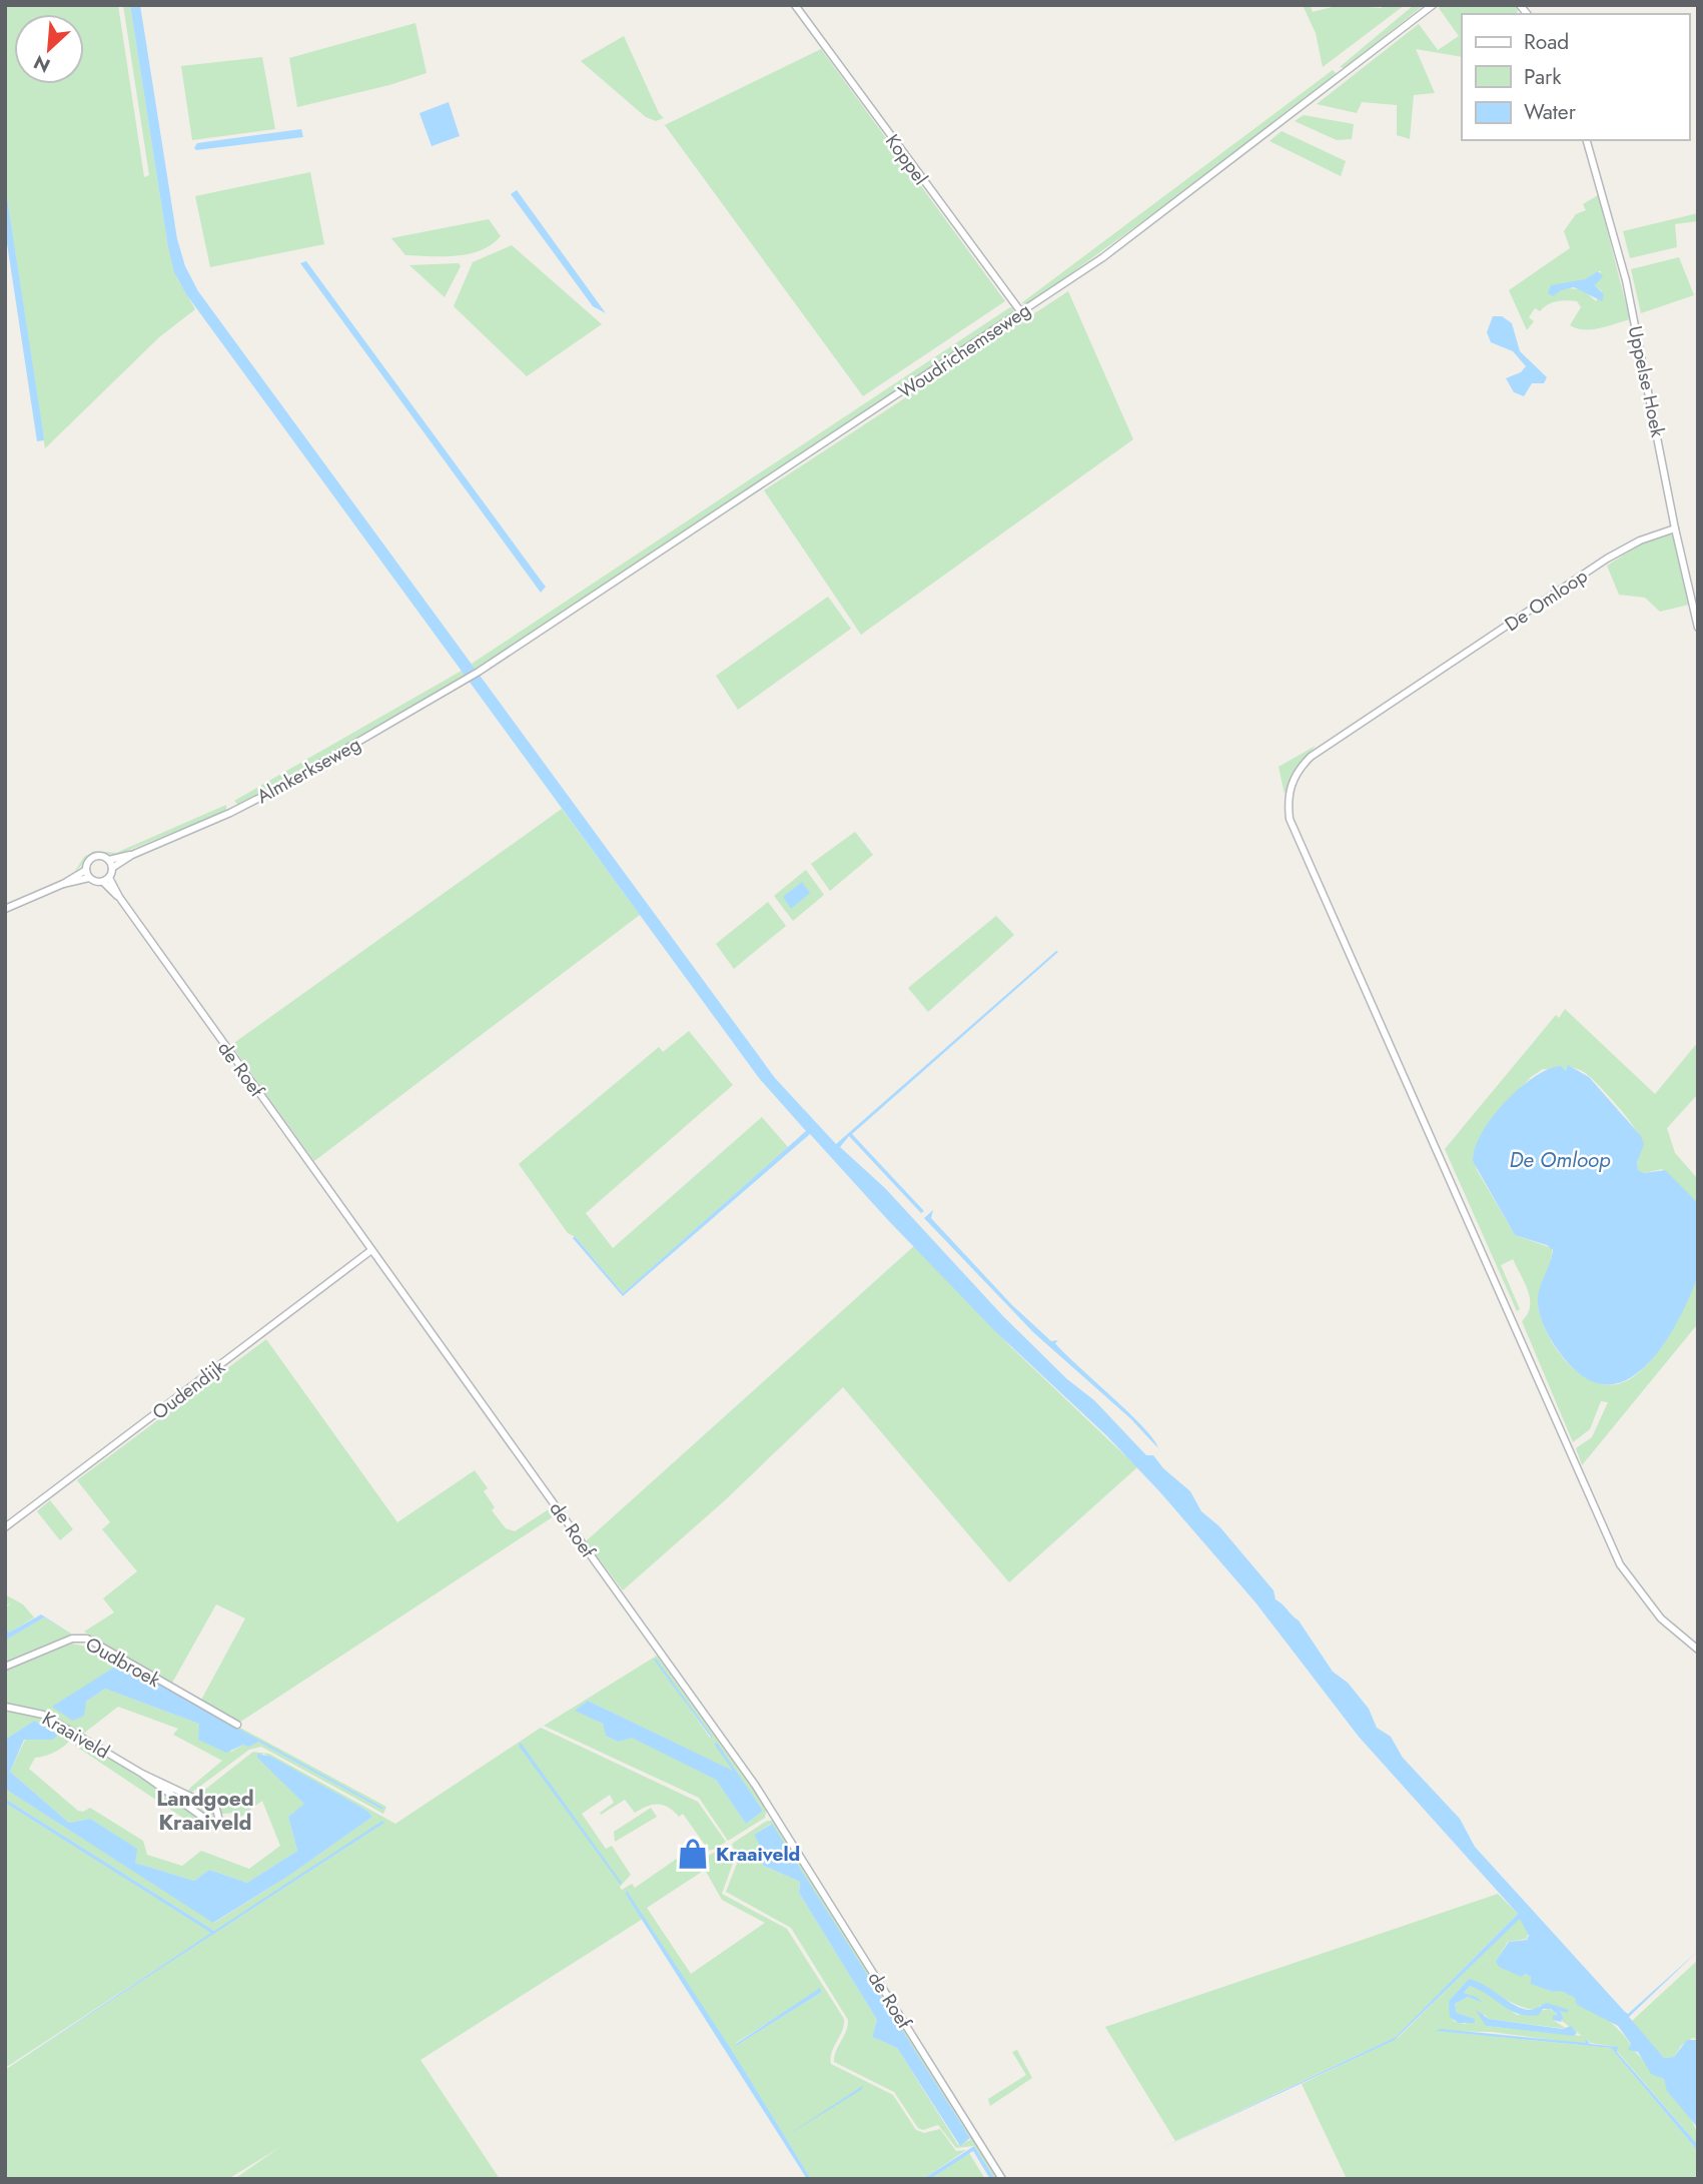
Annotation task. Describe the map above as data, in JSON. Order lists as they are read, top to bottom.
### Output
{
  "streets": {
    "street": [
      "Koppel",
      "Woudrichemseweg",
      "Uppelse Hoek",
      "De Omloop",
      "Almkerkseweg",
      "de Roef",
      "Oudendijk",
      "Oudbroek",
      "Kraaiveld"
    ]
  },
  "crossings": [
    ["Koppel", "Woudrichemseweg"],
    ["Woudrichemseweg", "Almkerkseweg"],
    ["Uppelse Hoek", "De Omloop"],
    ["Almkerkseweg", "de Roef"],
    ["de Roef", "Oudendijk"]
  ],
  "districts": ["Landgoed Kraaiveld"],
  "water": ["De Omloop"],
  "places": {
    "shop": ["Kraaiveld"]
  },
  "legend": ["Road", "Park", "Water"],
  "north": "bottom left"
}
